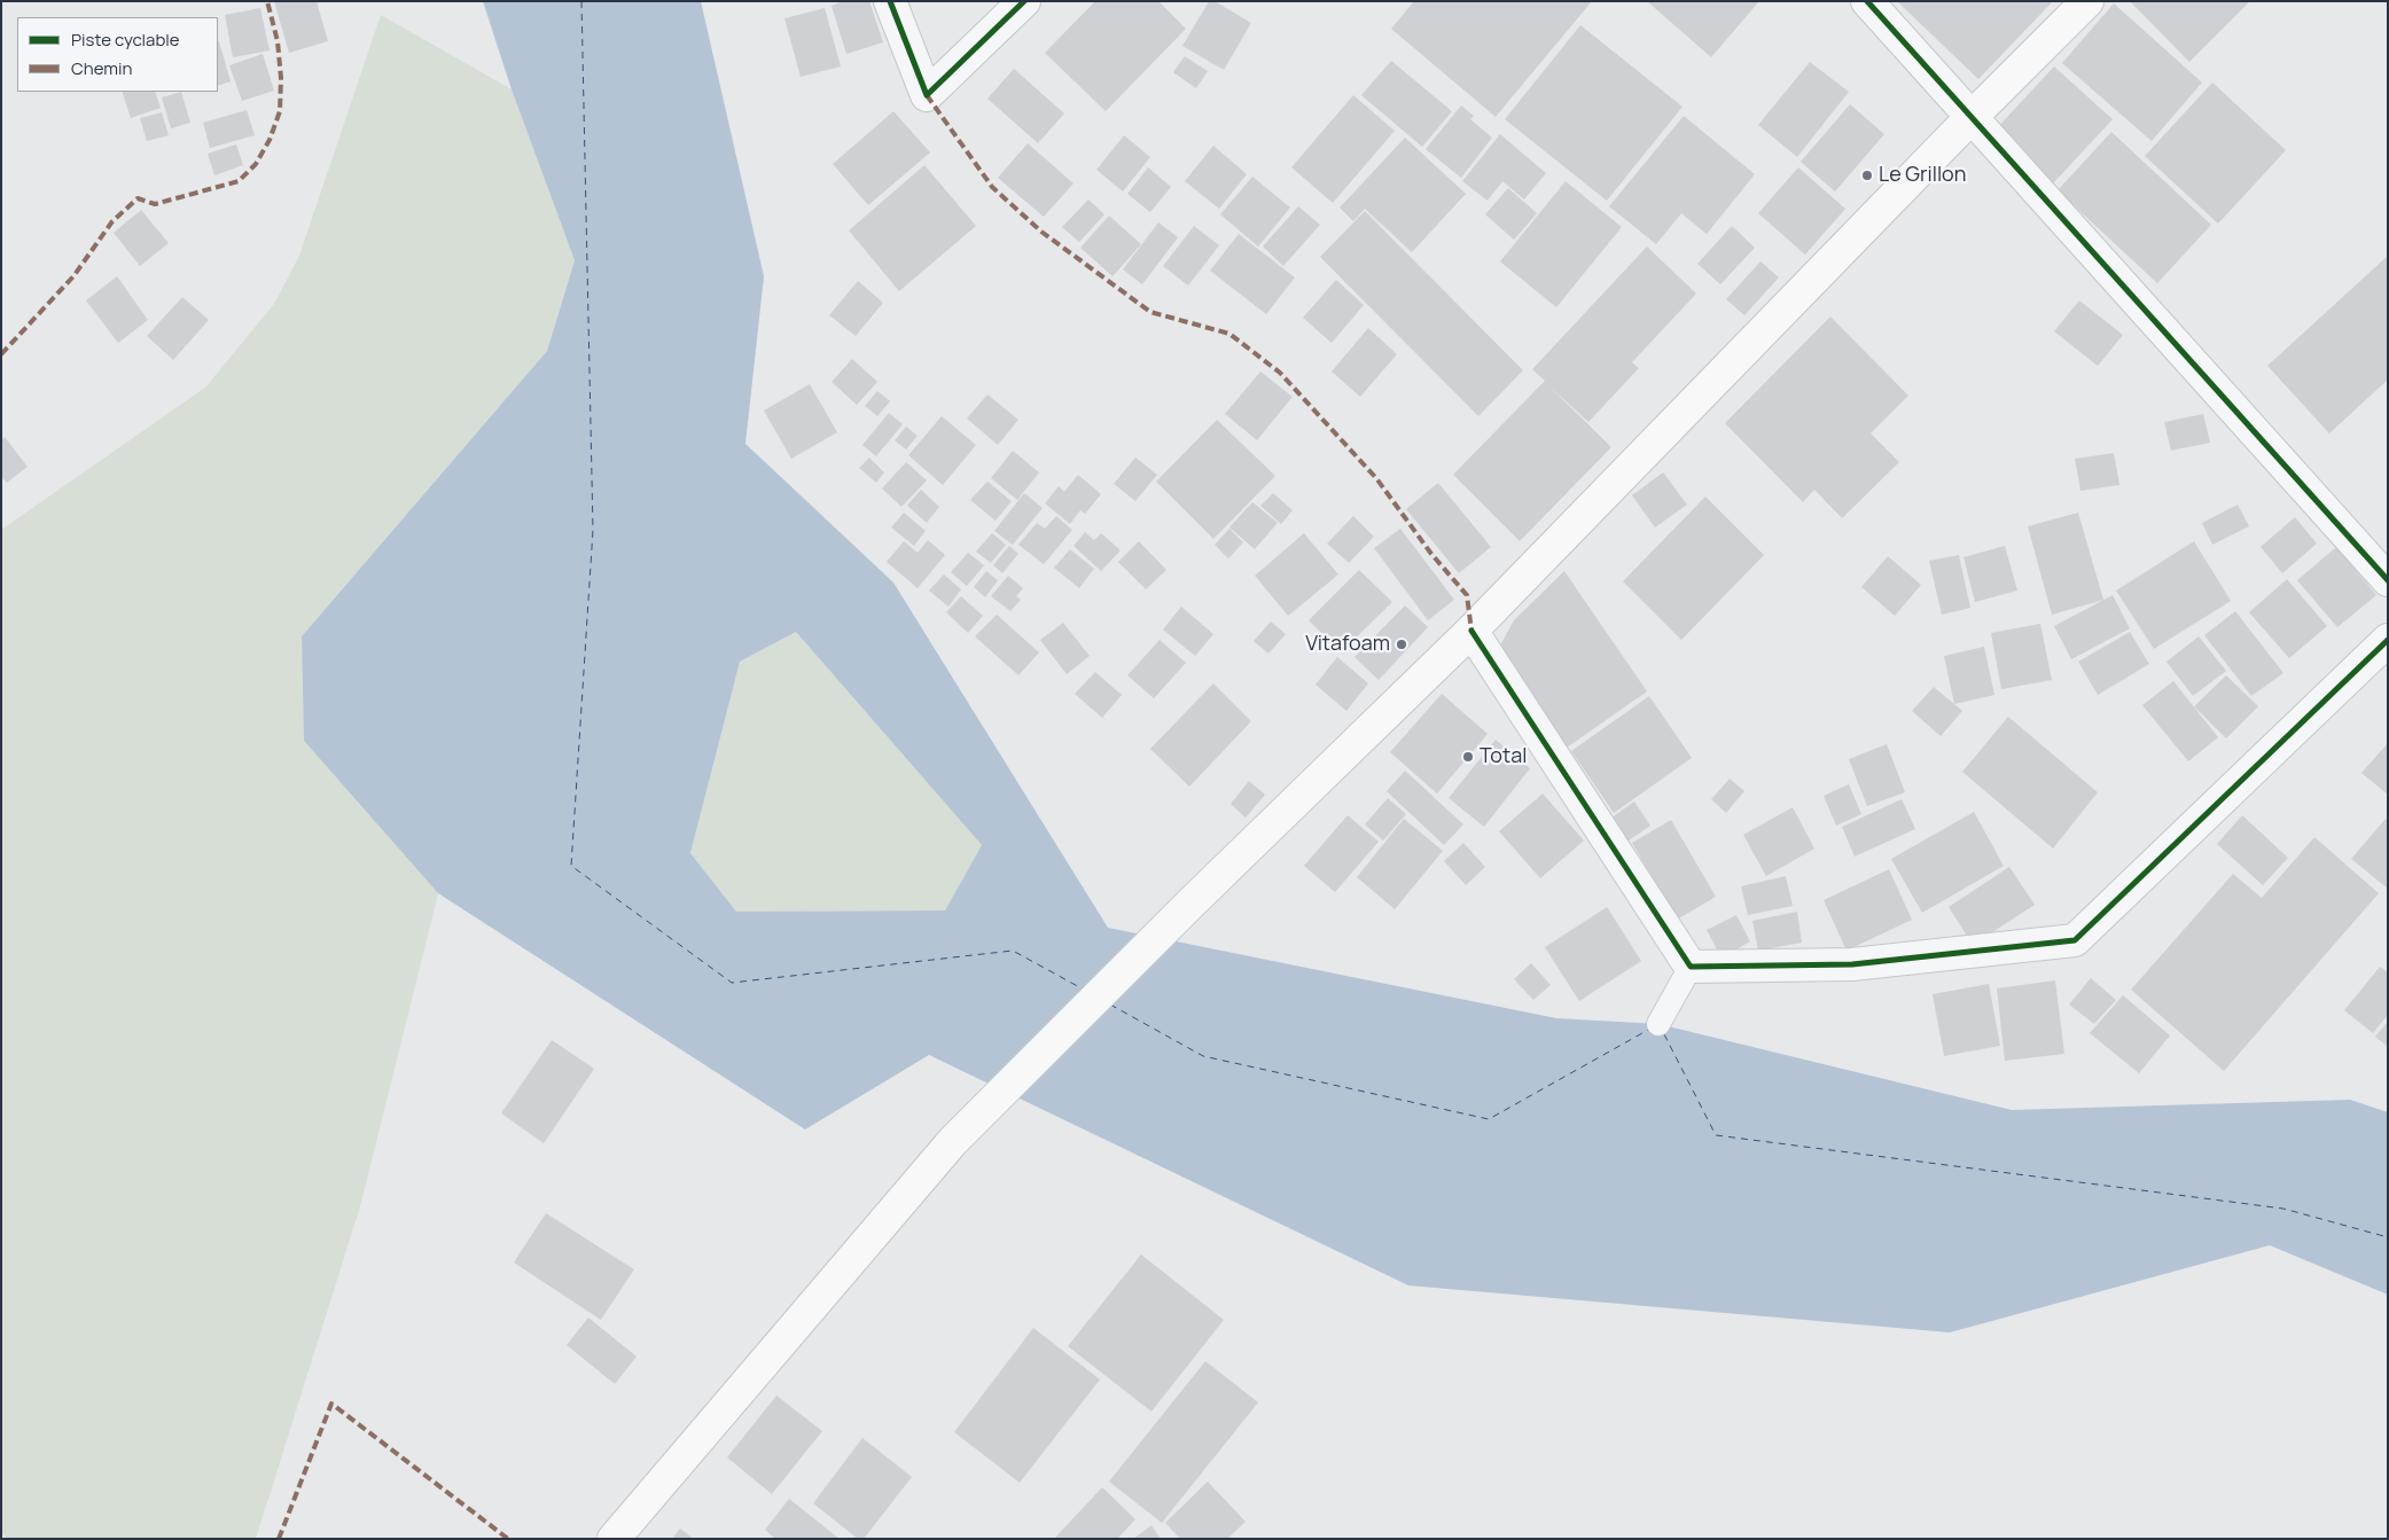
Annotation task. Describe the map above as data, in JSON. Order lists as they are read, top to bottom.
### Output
{
  "places": ["Le Grillon", "Vitafoam", "Total"],
  "legend": ["Piste cyclable", "Chemin"]
}
